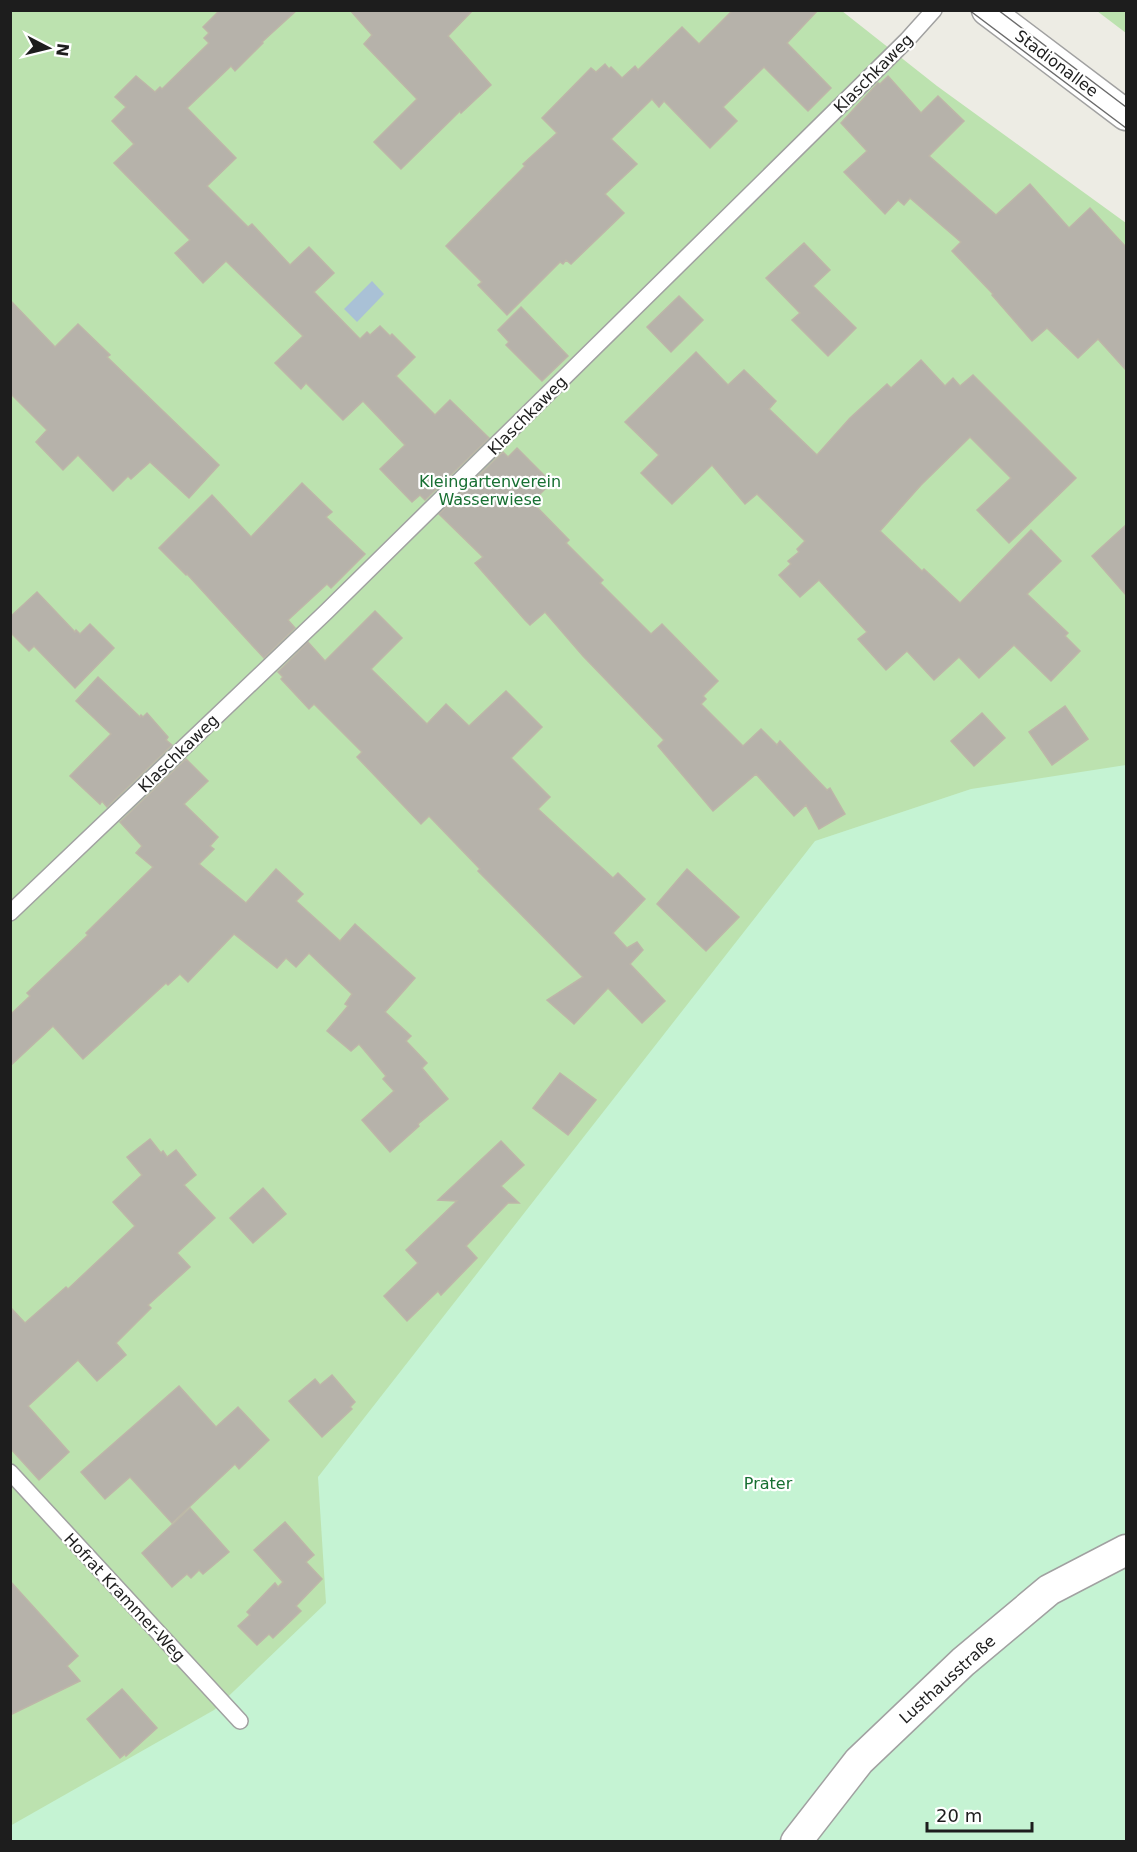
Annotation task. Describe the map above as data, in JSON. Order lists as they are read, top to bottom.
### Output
{
  "streets": {
    "street": ["Stadionallee", "Lusthausstraße"],
    "lane": ["Klaschkaweg", "Hofrat Krammer-Weg"]
  },
  "parks": ["Kleingartenverein Wasserwiese", "Prater"],
  "scale_bar": "20 m",
  "north": "right"
}
